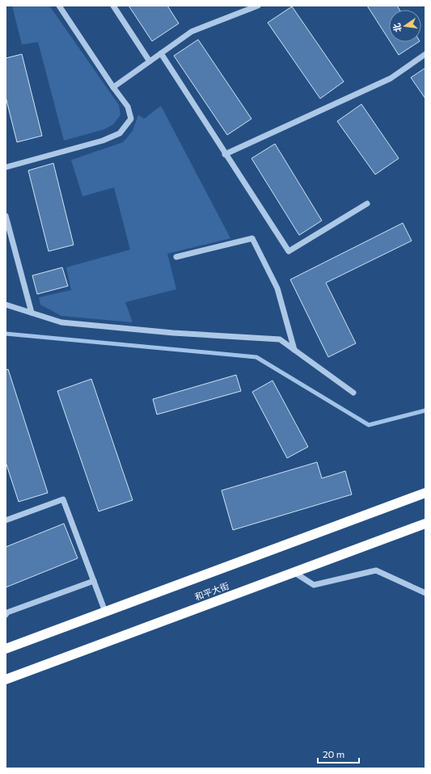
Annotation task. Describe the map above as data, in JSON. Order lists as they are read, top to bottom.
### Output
{
  "streets": {
    "highway": ["和平大街"]
  },
  "scale_bar": "20 m",
  "north": "left"
}
